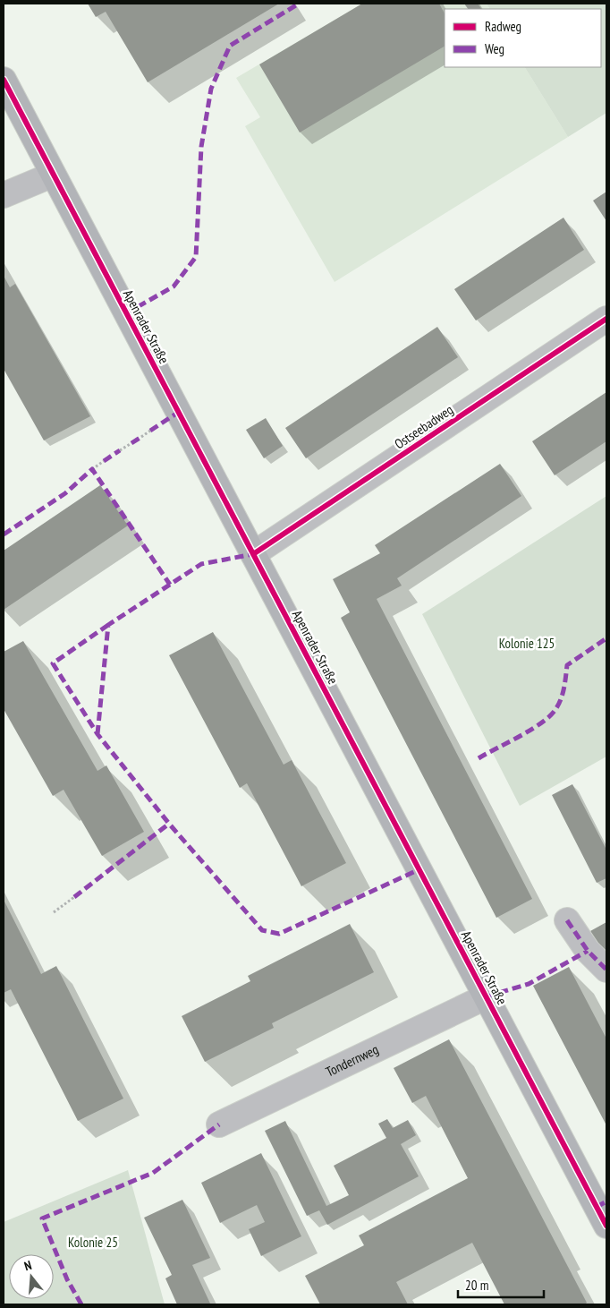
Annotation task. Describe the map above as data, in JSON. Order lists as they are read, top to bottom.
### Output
{
  "streets": {
    "main road": ["Apenrader Straße"],
    "street": ["Ostseebadweg", "Tondernweg"]
  },
  "crossings": [
    ["Apenrader Straße", "Ostseebadweg"],
    ["Apenrader Straße", "Tondernweg"]
  ],
  "parks": ["Kolonie 125", "Kolonie 25"],
  "legend": ["Radweg", "Weg"],
  "scale_bar": "20 m",
  "north": "top"
}
